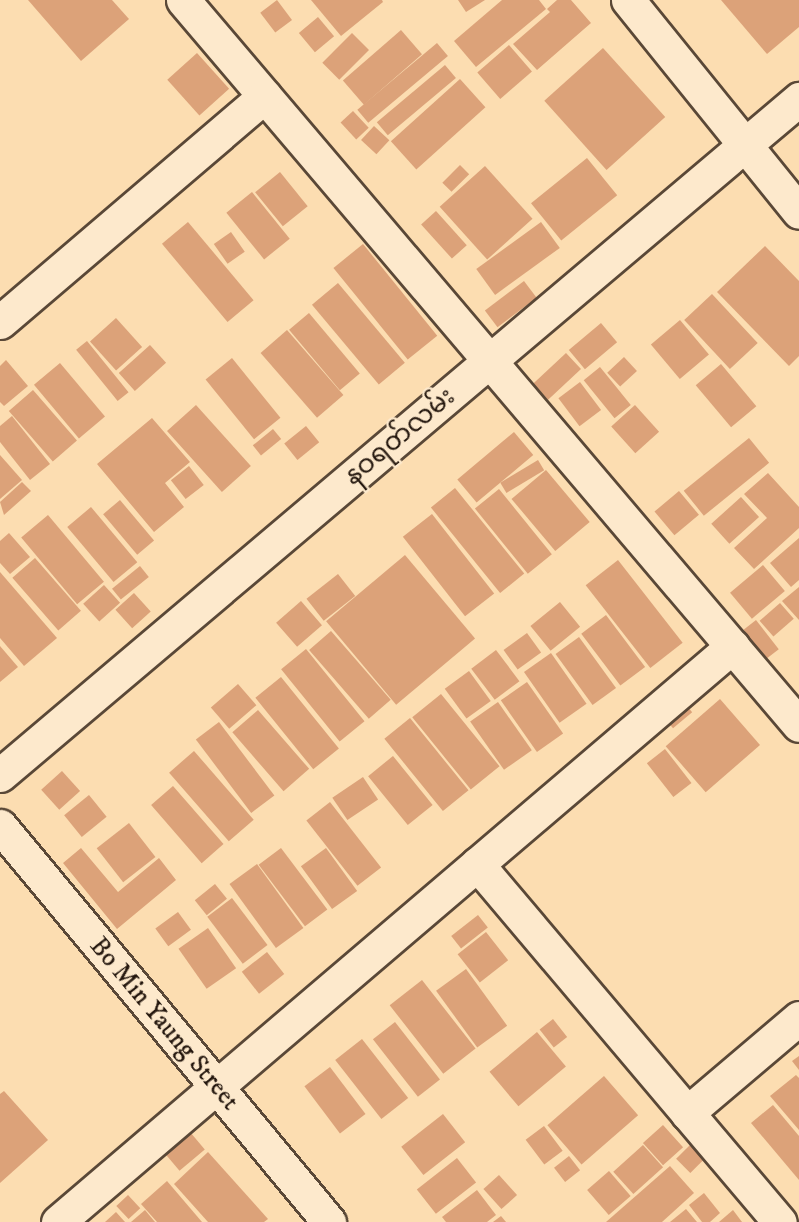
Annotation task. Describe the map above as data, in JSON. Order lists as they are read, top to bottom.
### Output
{
  "streets": {
    "street": ["နဝရတ်လမ်း", "Bo Min Yaung Street"]
  }
}
